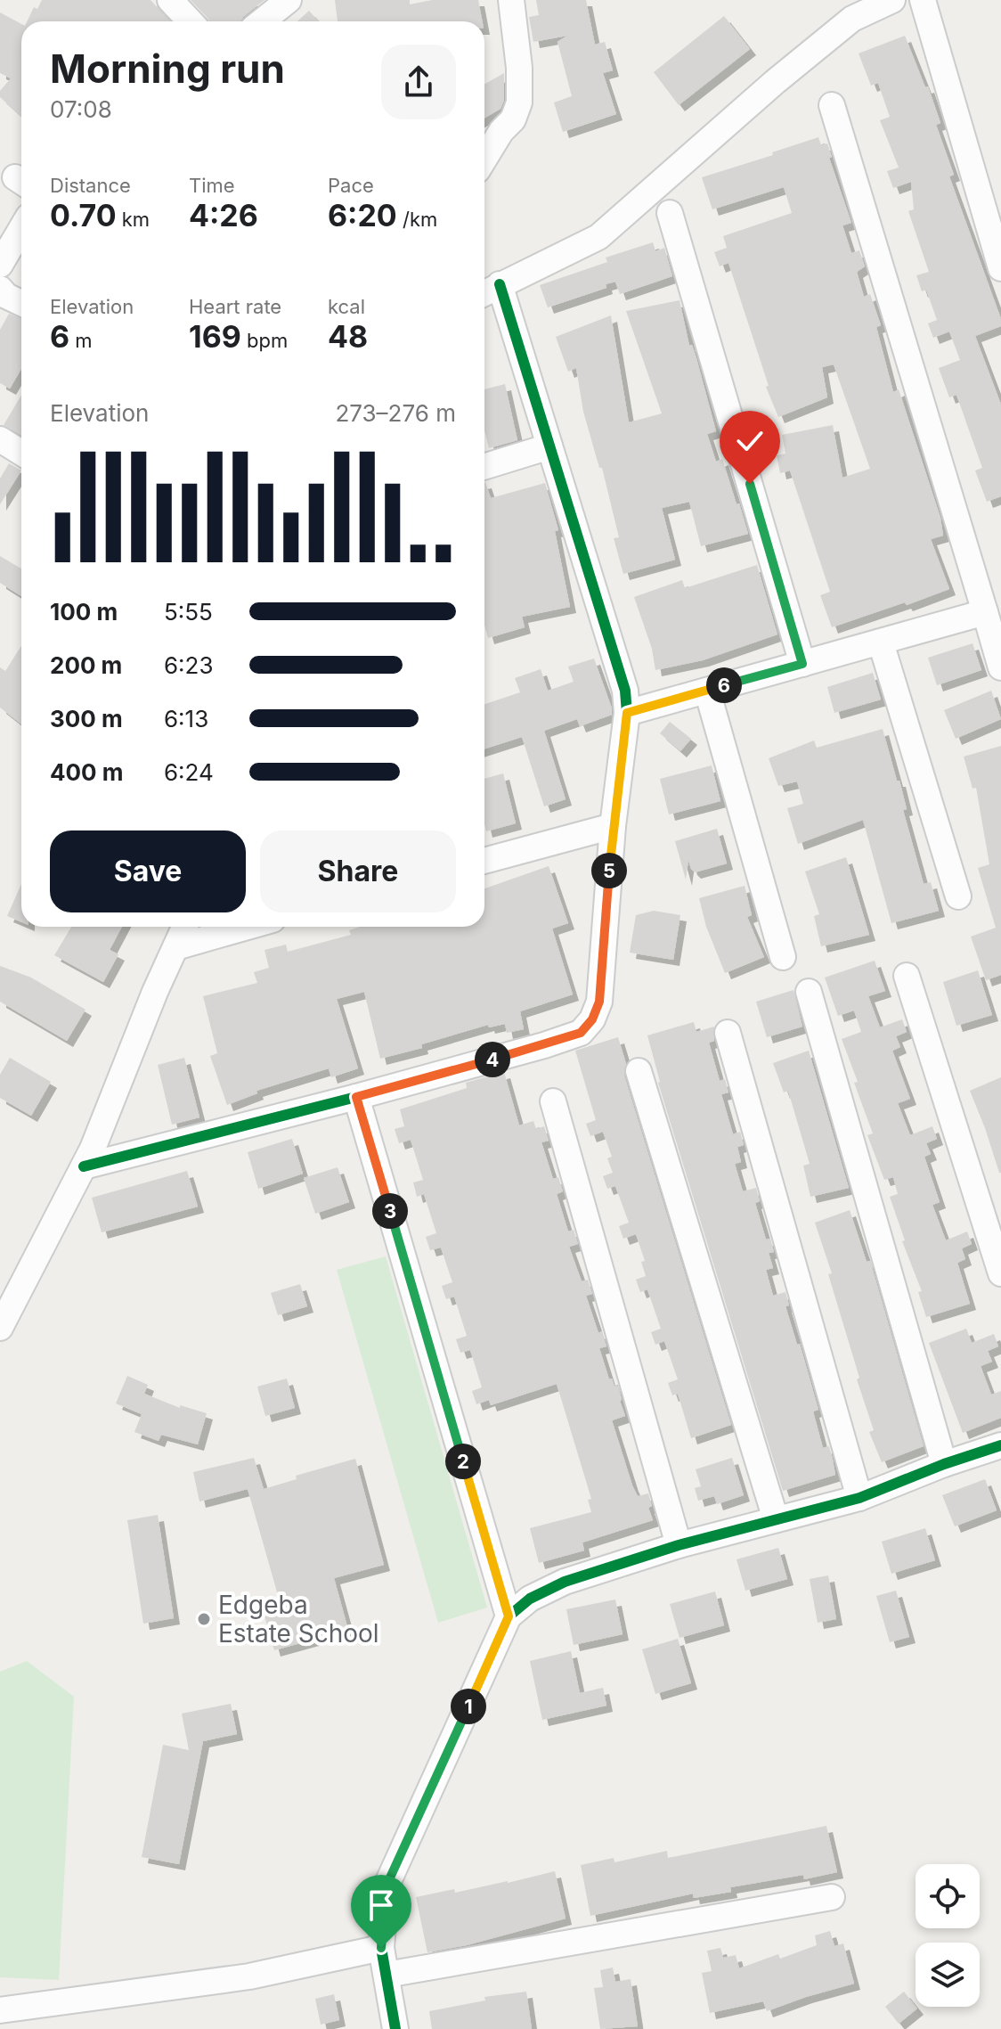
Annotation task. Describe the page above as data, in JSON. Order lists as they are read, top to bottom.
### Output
{
  "places": ["Edgeba Estate School"],
  "page": {
    "heading": ["Morning run", "07:08"],
    "stats": [
      ["Distance", "0.70 km"],
      ["Time", "4:26"],
      ["Pace", "6:20 /km"],
      ["Elevation", "6 m"],
      ["Heart rate", "169 bpm"],
      ["kcal", "48"]
    ],
    "chart": ["Elevation", "273–276 m"],
    "list": [
      {
        "name": "100 m",
        "note": "5:55"
      },
      {
        "name": "200 m",
        "note": "6:23"
      },
      {
        "name": "300 m",
        "note": "6:13"
      },
      {
        "name": "400 m",
        "note": "6:24"
      }
    ],
    "pins": [
      "6",
      "5",
      "4",
      "3",
      "2",
      "1"
    ],
    "buttons": ["Save", "Share"]
  }
}
